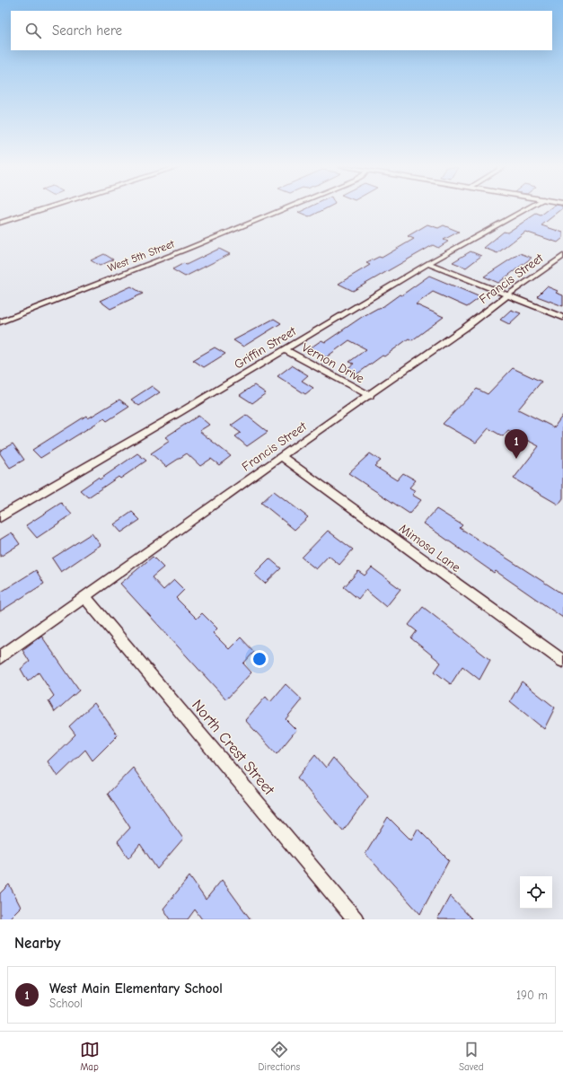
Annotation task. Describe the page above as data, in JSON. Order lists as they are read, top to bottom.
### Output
{
  "streets": {
    "street": [
      "West 5th Street",
      "Francis Street",
      "Griffin Street",
      "Vernon Drive",
      "Mimosa Lane",
      "North Crest Street"
    ]
  },
  "crossings": [
    ["Francis Street", "Vernon Drive"],
    ["Francis Street", "Mimosa Lane"],
    ["Francis Street", "North Crest Street"],
    ["Griffin Street", "Vernon Drive"]
  ],
  "page": {
    "search": "Search here",
    "pins": "1",
    "heading": "Nearby",
    "list": [
      {
        "mark": "1",
        "name": "West Main Elementary School",
        "note": "School",
        "value": "190 m"
      }
    ],
    "nav": ["Map", "Directions", "Saved"]
  }
}
